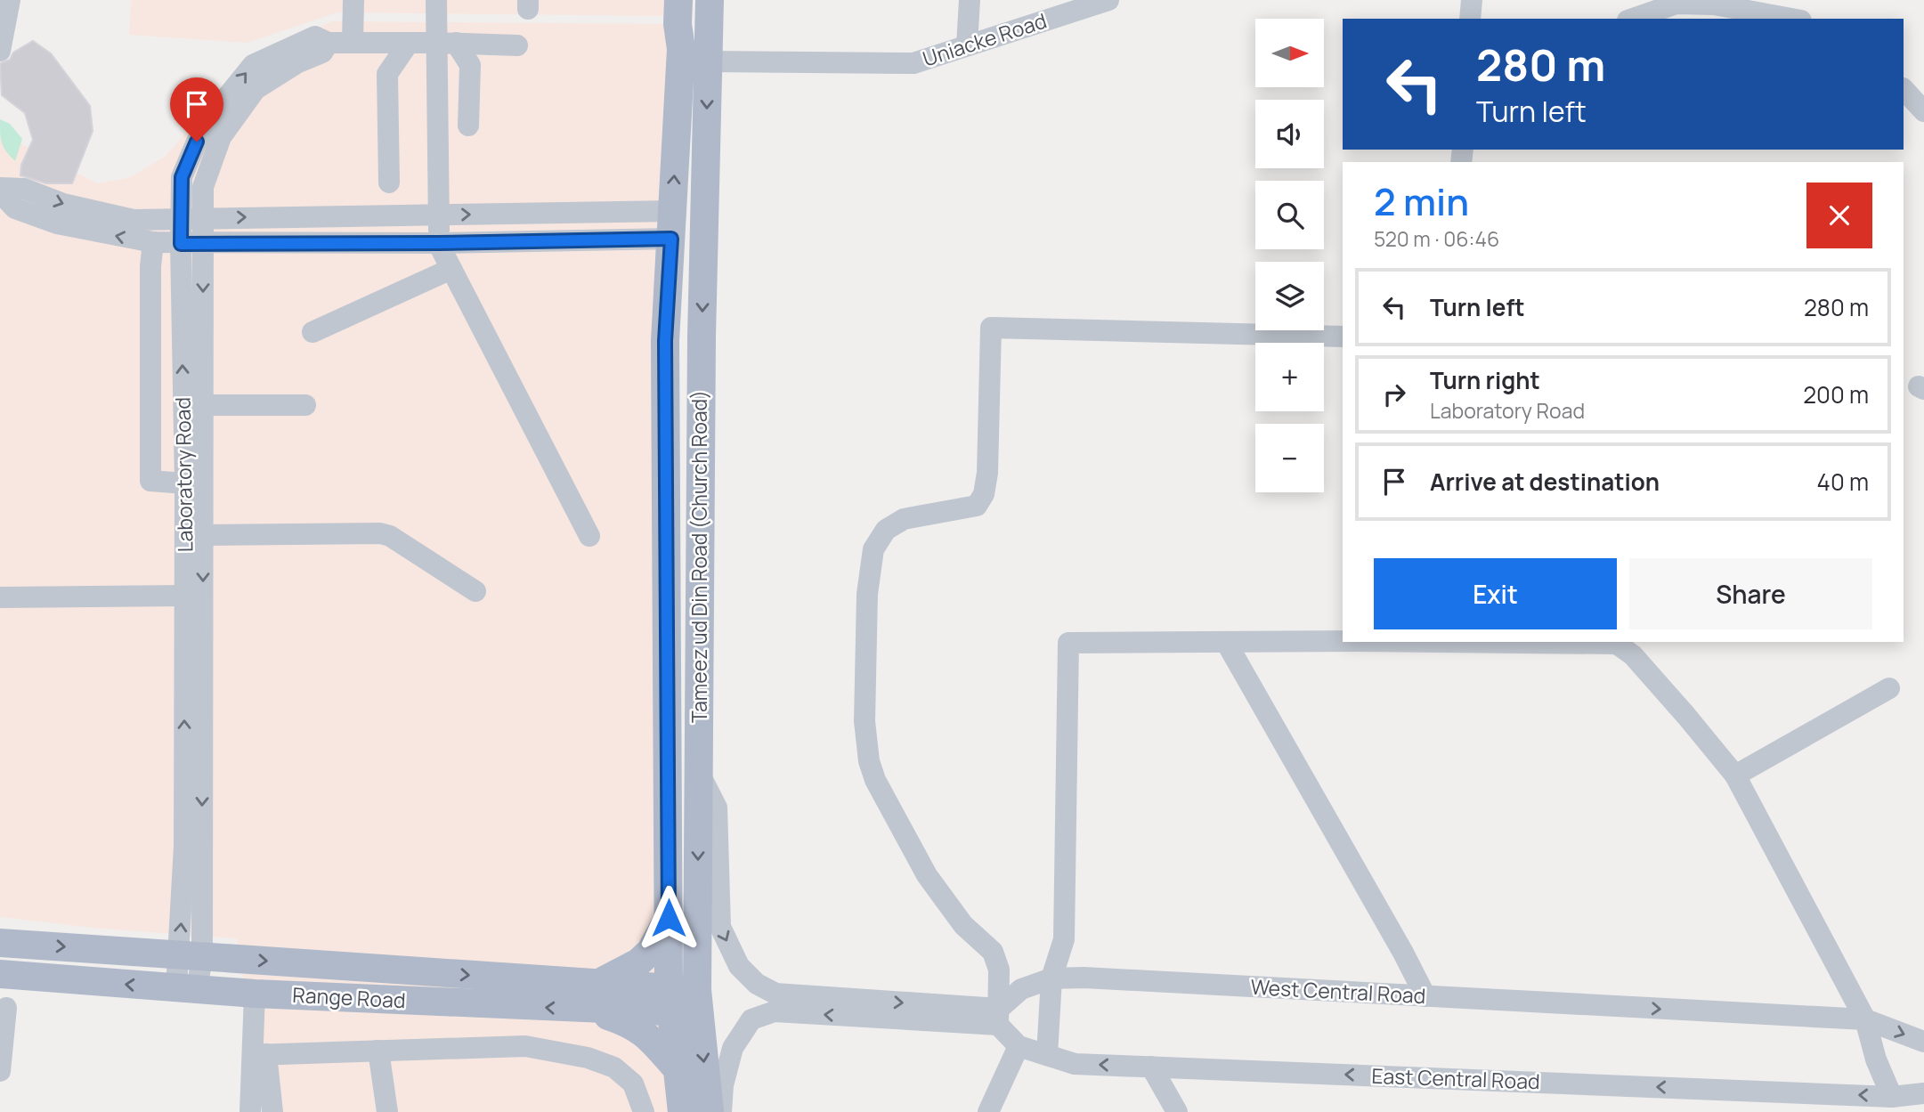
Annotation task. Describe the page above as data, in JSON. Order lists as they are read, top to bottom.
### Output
{
  "streets": {
    "main road": ["Tameez ud Din Road (Church Road)", "Range Road"],
    "street": [
      "Uniacke Road",
      "Laboratory Road",
      "West Central Road",
      "East Central Road"
    ]
  },
  "crossings": [
    ["Uniacke Road", "Tameez ud Din Road (Church Road)"],
    ["Laboratory Road", "Range Road"],
    ["Tameez ud Din Road (Church Road)", "Range Road"],
    ["West Central Road", "East Central Road"]
  ],
  "one_way": ["East Central Road"],
  "north": "right",
  "page": {
    "map_buttons": ["+", "−"],
    "turn": ["280 m", "Turn left"],
    "heading": ["2 min", "520 m · 06:46"],
    "list": [
      {
        "name": "Turn left",
        "value": "280 m"
      },
      {
        "name": "Turn right",
        "note": "Laboratory Road",
        "value": "200 m"
      },
      {
        "name": "Arrive at destination",
        "value": "40 m"
      }
    ],
    "buttons": ["Exit", "Share"]
  }
}
